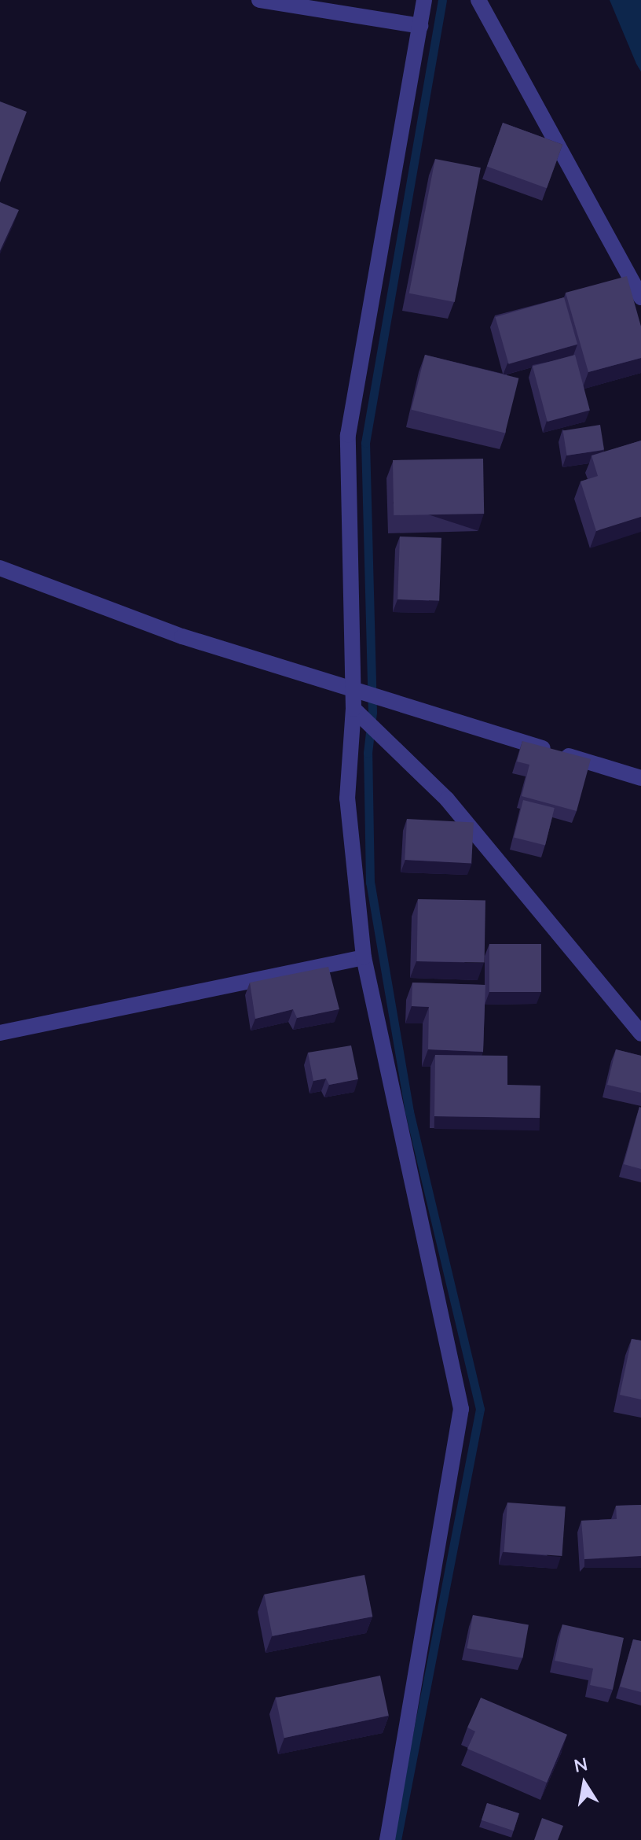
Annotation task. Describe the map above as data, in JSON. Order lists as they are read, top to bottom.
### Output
{
  "north": "top"
}
